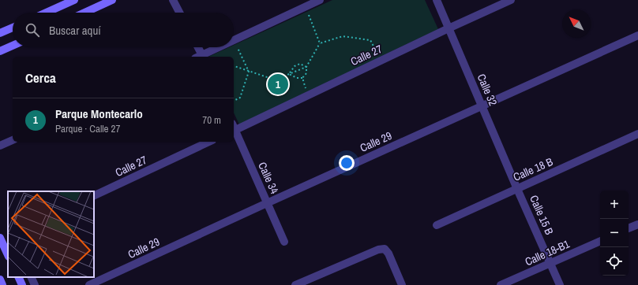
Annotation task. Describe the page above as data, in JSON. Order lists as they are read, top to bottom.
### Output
{
  "streets": {
    "street": [
      "Calle 27",
      "Calle 32",
      "Calle 29",
      "Calle 18 B",
      "Calle 34",
      "Calle 15 B",
      "Calle 18-B1"
    ]
  },
  "crossings": [
    ["Calle 27", "Calle 32"],
    ["Calle 32", "Calle 29"],
    ["Calle 32", "Calle 18 B"],
    ["Calle 32", "Calle 15 B"],
    ["Calle 29", "Calle 34"],
    ["Calle 18 B", "Calle 15 B"],
    ["Calle 15 B", "Calle 18-B1"]
  ],
  "north": "top left",
  "page": {
    "search": "Buscar aquí",
    "heading": "Cerca",
    "pins": "1",
    "list": [
      {
        "mark": "1",
        "name": "Parque Montecarlo",
        "note": "Parque · Calle 27",
        "value": "70 m"
      }
    ],
    "map_buttons": ["+", "−"]
  }
}
